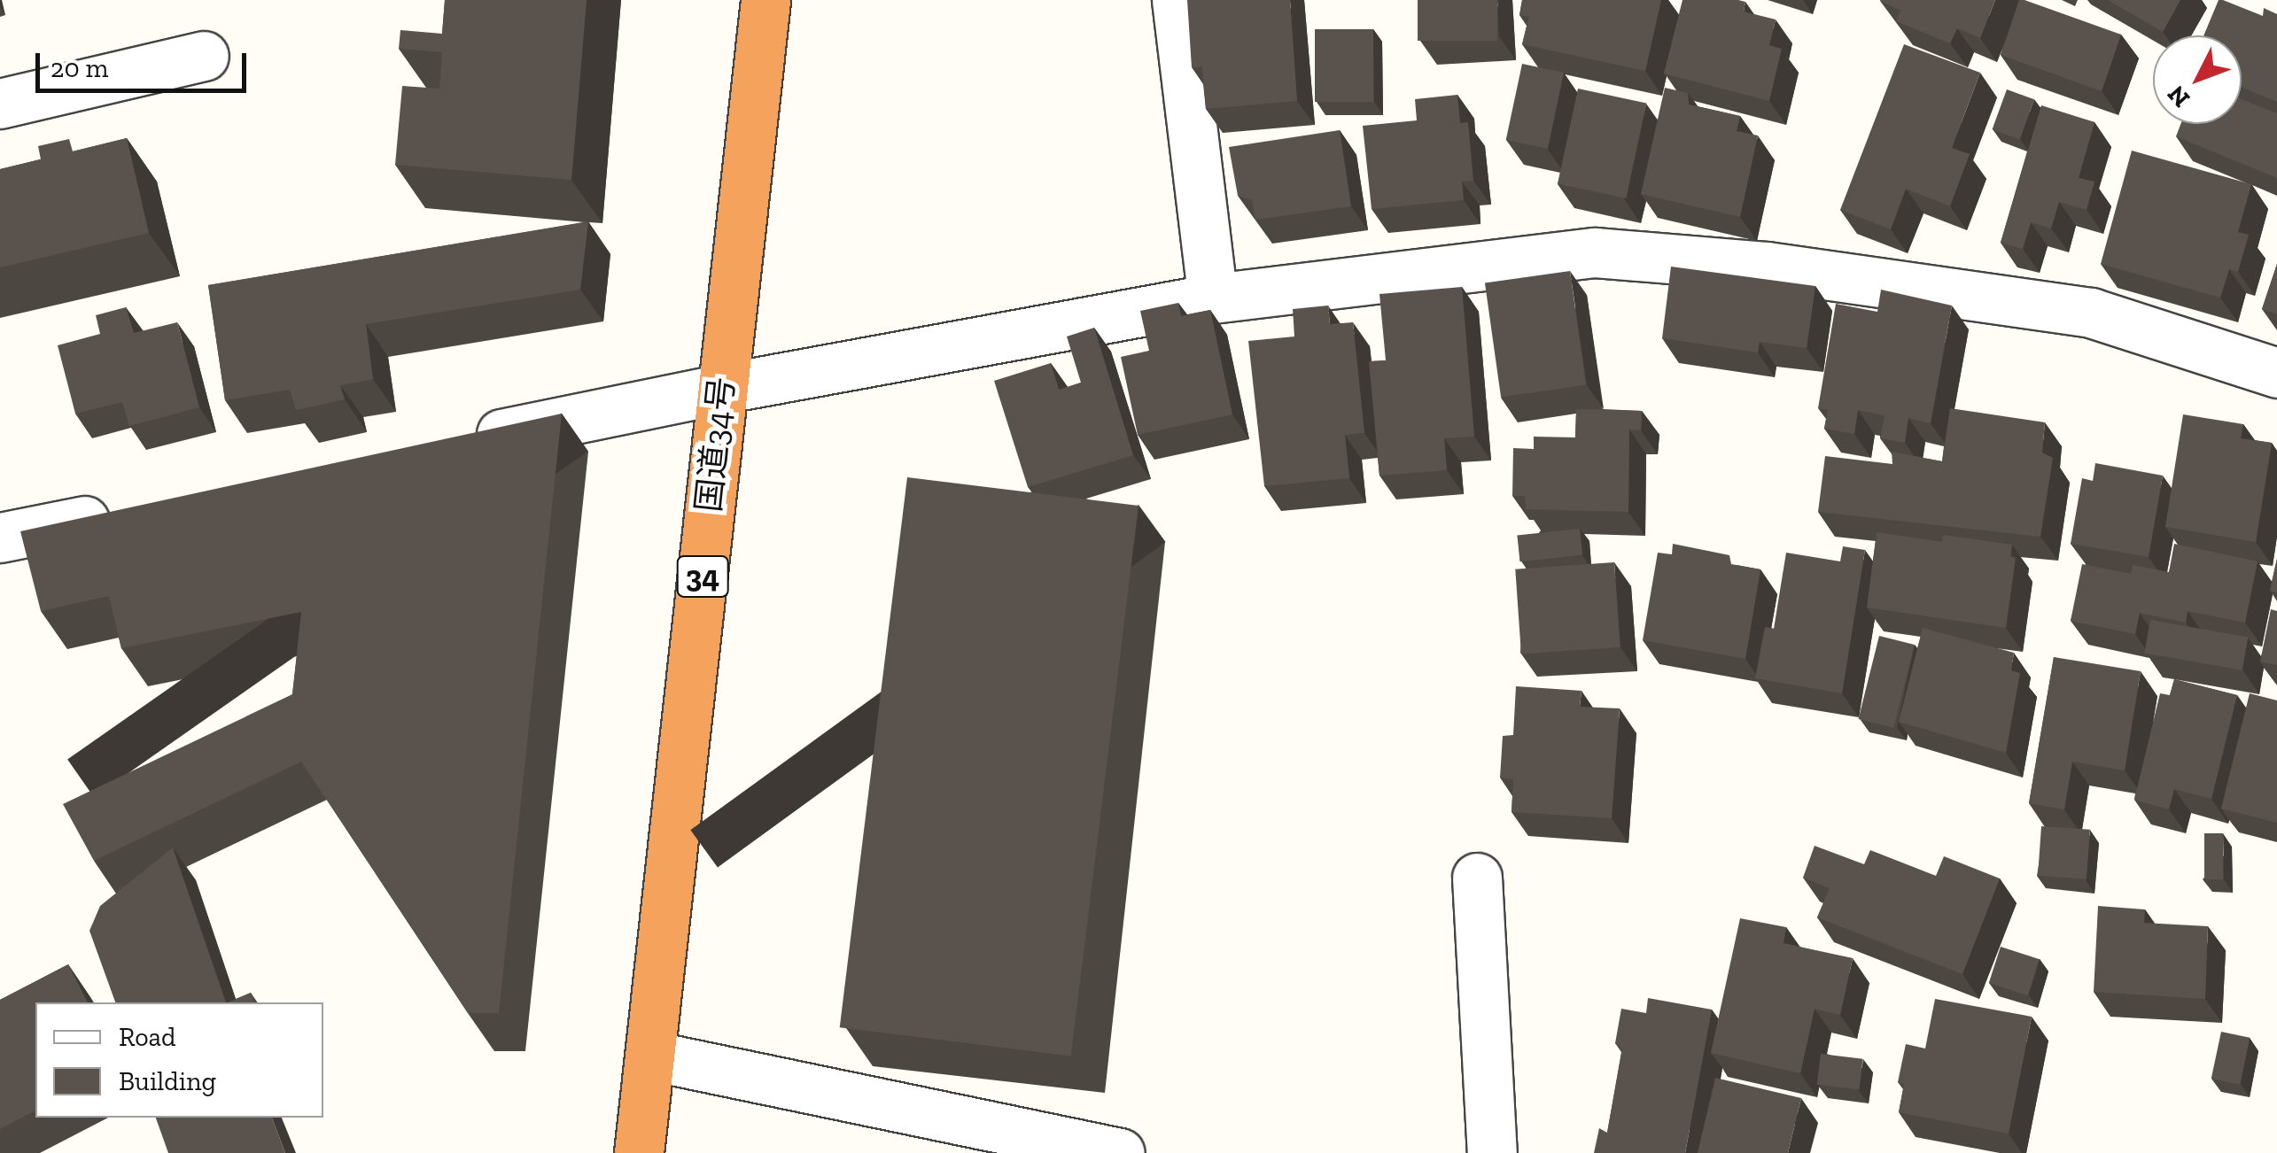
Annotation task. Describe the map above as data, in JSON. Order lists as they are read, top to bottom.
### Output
{
  "streets": {
    "highway": ["国道34号", "34"]
  },
  "legend": ["Road", "Building"],
  "scale_bar": "20 m",
  "north": "bottom left"
}
